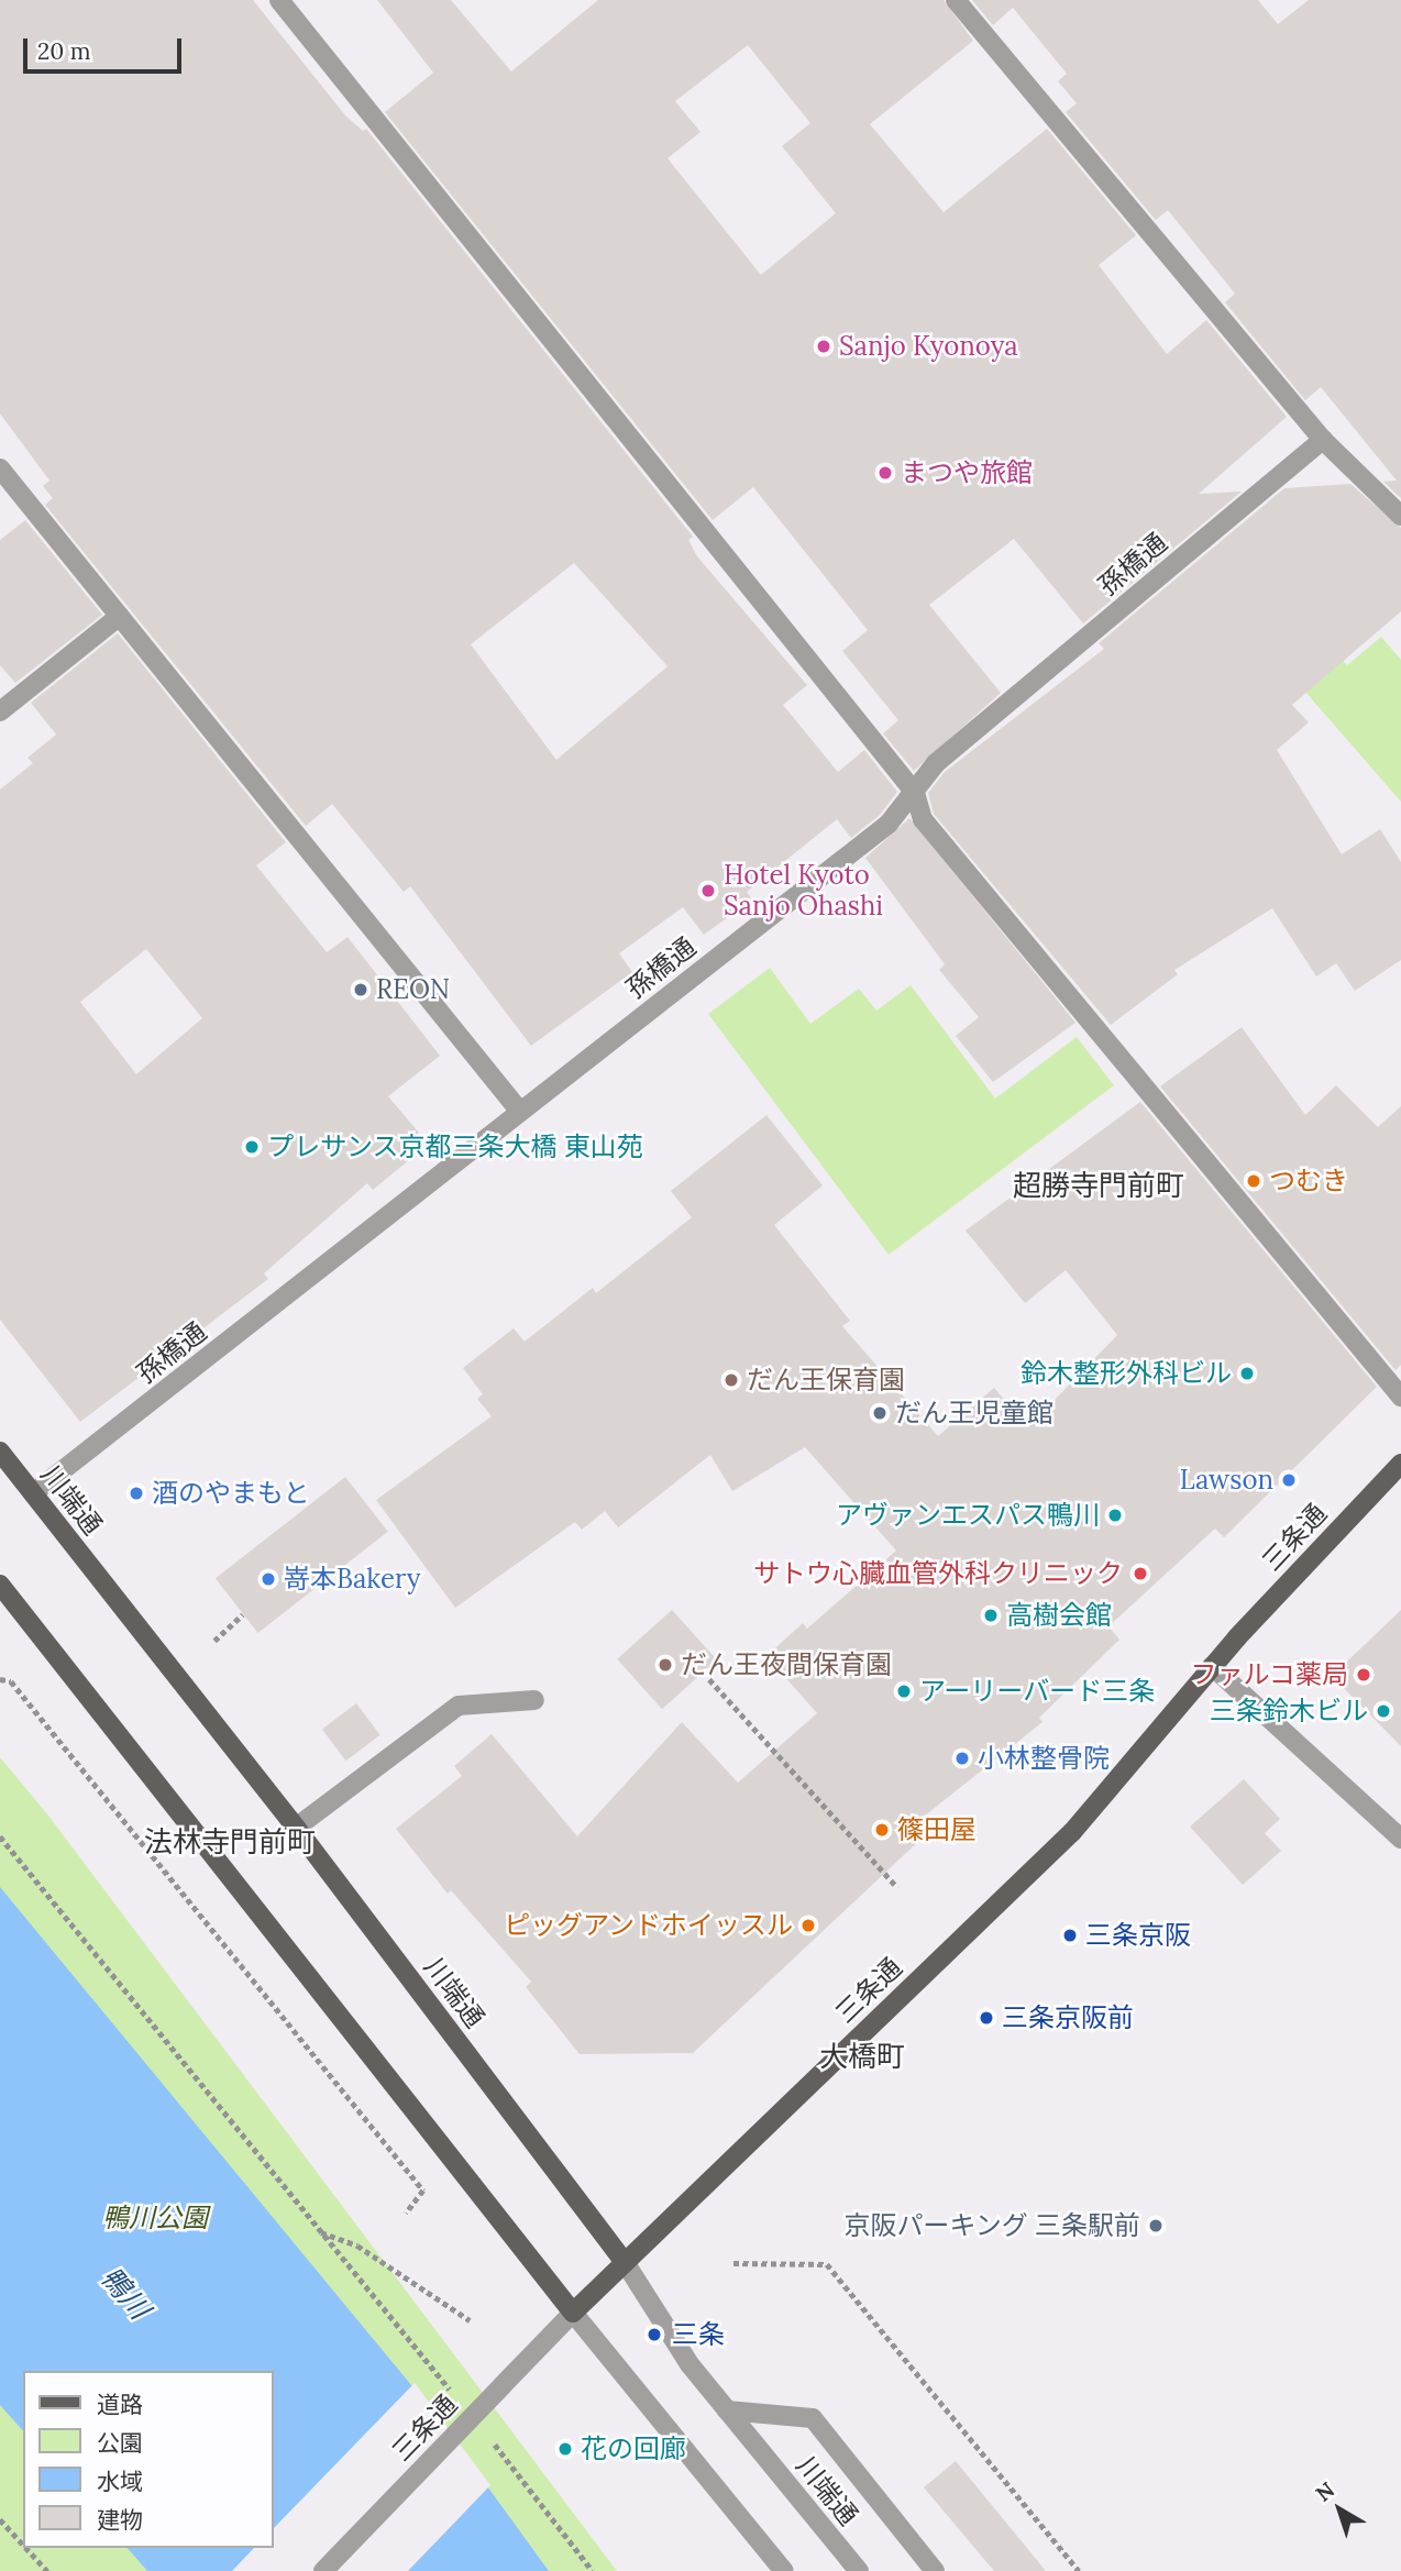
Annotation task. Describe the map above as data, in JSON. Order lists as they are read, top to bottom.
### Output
{
  "streets": {
    "main road": ["川端通", "三条通"],
    "street": ["孫橋通"]
  },
  "crossings": [
    ["孫橋通", "川端通"],
    ["川端通", "三条通"]
  ],
  "districts": ["超勝寺門前町", "法林寺門前町", "大橋町"],
  "water": ["鴨川"],
  "parks": ["鴨川公園"],
  "places": [
    "Sanjo Kyonoya",
    "まつや旅館",
    "Hotel Kyoto Sanjo Ohashi",
    "REON",
    "プレサンス京都三条大橋 東山苑",
    "つむき",
    "鈴木整形外科ビル",
    "だん王保育園",
    "だん王児童館",
    "Lawson",
    "酒のやまもと",
    "アヴァンエスパス鴨川",
    "サトウ心臓血管外科クリニック",
    "嵜本Bakery",
    "高樹会館",
    "だん王夜間保育園",
    "ファルコ薬局",
    "アーリーバード三条",
    "三条鈴木ビル",
    "小林整骨院",
    "篠田屋",
    "ピッグアンドホイッスル",
    "三条京阪",
    "三条京阪前",
    "京阪パーキング 三条駅前",
    "三条",
    "花の回廊"
  ],
  "legend": [
    "道路",
    "公園",
    "水域",
    "建物"
  ],
  "scale_bar": "20 m",
  "north": "top left"
}
